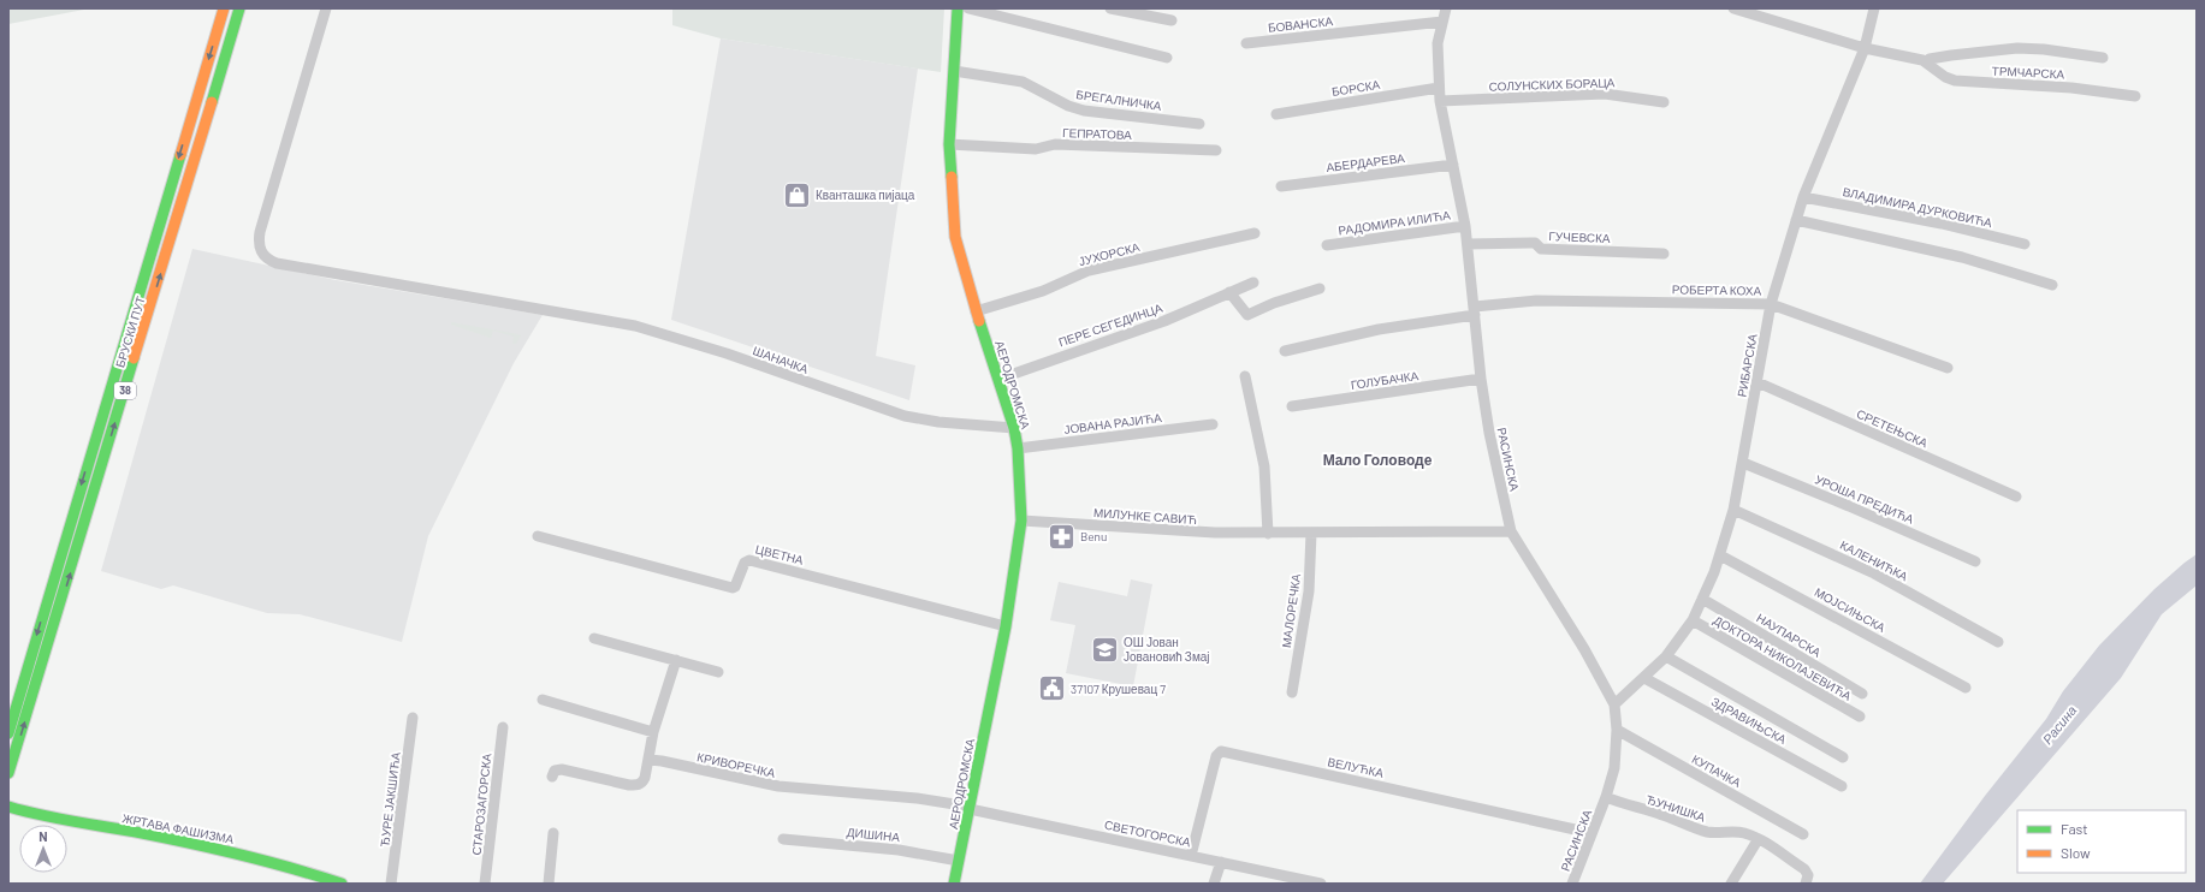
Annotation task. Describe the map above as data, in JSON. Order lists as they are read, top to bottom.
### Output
{
  "streets": {
    "main road": [
      "БРУСКИ ПУТ",
      "АЕРОДРОМСКА",
      "38",
      "ЖРТАВА ФАШИЗМА"
    ],
    "street": [
      "БОВАНСКА",
      "ТРМЧАРСКА",
      "СОЛУНСКИХ БОРАЦА",
      "БОРСКА",
      "БРЕГАЛНИЧКА",
      "ГЕПРАТОВА",
      "АБЕРДАРЕВА",
      "ВЛАДИМИРА ДУРКОВИЋА",
      "РАДОМИРА ИЛИЋА",
      "ГУЧЕВСКА",
      "ЈУХОРСКА",
      "РОБЕРТА КОХА",
      "ПЕРЕ СЕГЕДИНЦА",
      "ШАНАЧКА",
      "РИБАРСКА",
      "ГОЛУБАЧКА",
      "ЈОВАНА РАЈИЋА",
      "СРЕТЕЊСКА",
      "РАСИНСКА",
      "УРОША ПРЕДИЋА",
      "МИЛУНКЕ САВИЋ",
      "ЦВЕТНА",
      "КАЛЕНИЋКА",
      "МОЈСИЊСКА",
      "МАЛОРЕЧКА",
      "НАУПАРСКА",
      "ДОКТОРА НИКОЛАЈЕВИЋА",
      "ЗДРАВИЊСКА",
      "КРИВОРЕЧКА",
      "ВЕЛУЋКА",
      "КУПАЧКА",
      "ЂУРЕ ЈАКШИЋА",
      "СТАРОЗАГОРСКА",
      "ЂУНИШКА",
      "СВЕТОГОРСКА",
      "ДИШИНА"
    ]
  },
  "crossings": [
    ["БОВАНСКА", "РАСИНСКА"],
    ["ТРМЧАРСКА", "РИБАРСКА"],
    ["СОЛУНСКИХ БОРАЦА", "РАСИНСКА"],
    ["БОРСКА", "РАСИНСКА"],
    ["БРЕГАЛНИЧКА", "АЕРОДРОМСКА"],
    ["ГЕПРАТОВА", "АЕРОДРОМСКА"],
    ["АБЕРДАРЕВА", "РАСИНСКА"],
    ["ВЛАДИМИРА ДУРКОВИЋА", "РИБАРСКА"],
    ["РАДОМИРА ИЛИЋА", "РАСИНСКА"],
    ["ГУЧЕВСКА", "РАСИНСКА"],
    ["ЈУХОРСКА", "АЕРОДРОМСКА"],
    ["РОБЕРТА КОХА", "РИБАРСКА"],
    ["РОБЕРТА КОХА", "РАСИНСКА"],
    ["ПЕРЕ СЕГЕДИНЦА", "АЕРОДРОМСКА"],
    ["ШАНАЧКА", "АЕРОДРОМСКА"],
    ["РИБАРСКА", "СРЕТЕЊСКА"],
    ["РИБАРСКА", "РАСИНСКА"],
    ["РИБАРСКА", "УРОША ПРЕДИЋА"],
    ["РИБАРСКА", "КАЛЕНИЋКА"],
    ["РИБАРСКА", "МОЈСИЊСКА"],
    ["РИБАРСКА", "НАУПАРСКА"],
    ["РИБАРСКА", "ДОКТОРА НИКОЛАЈЕВИЋА"],
    ["РИБАРСКА", "ЗДРАВИЊСКА"],
    ["ГОЛУБАЧКА", "РАСИНСКА"],
    ["АЕРОДРОМСКА", "ЈОВАНА РАЈИЋА"],
    ["АЕРОДРОМСКА", "МИЛУНКЕ САВИЋ"],
    ["АЕРОДРОМСКА", "ЦВЕТНА"],
    ["АЕРОДРОМСКА", "КРИВОРЕЧКА"],
    ["АЕРОДРОМСКА", "СВЕТОГОРСКА"],
    ["АЕРОДРОМСКА", "ДИШИНА"],
    ["РАСИНСКА", "МИЛУНКЕ САВИЋ"],
    ["РАСИНСКА", "ВЕЛУЋКА"],
    ["РАСИНСКА", "КУПАЧКА"],
    ["РАСИНСКА", "ЂУНИШКА"],
    ["МИЛУНКЕ САВИЋ", "МАЛОРЕЧКА"],
    ["КРИВОРЕЧКА", "СВЕТОГОРСКА"],
    ["ВЕЛУЋКА", "СВЕТОГОРСКА"]
  ],
  "districts": ["Мало Головоде"],
  "water": ["Расина"],
  "places": {
    "shop": ["Кванташка пијаца"],
    "pharmacy": ["Benu"],
    "school or university": ["ОШ Јован Јовановић Змај"],
    "public building": ["37107 Крушевац 7"]
  },
  "legend": ["Fast", "Slow"],
  "north": "top"
}
